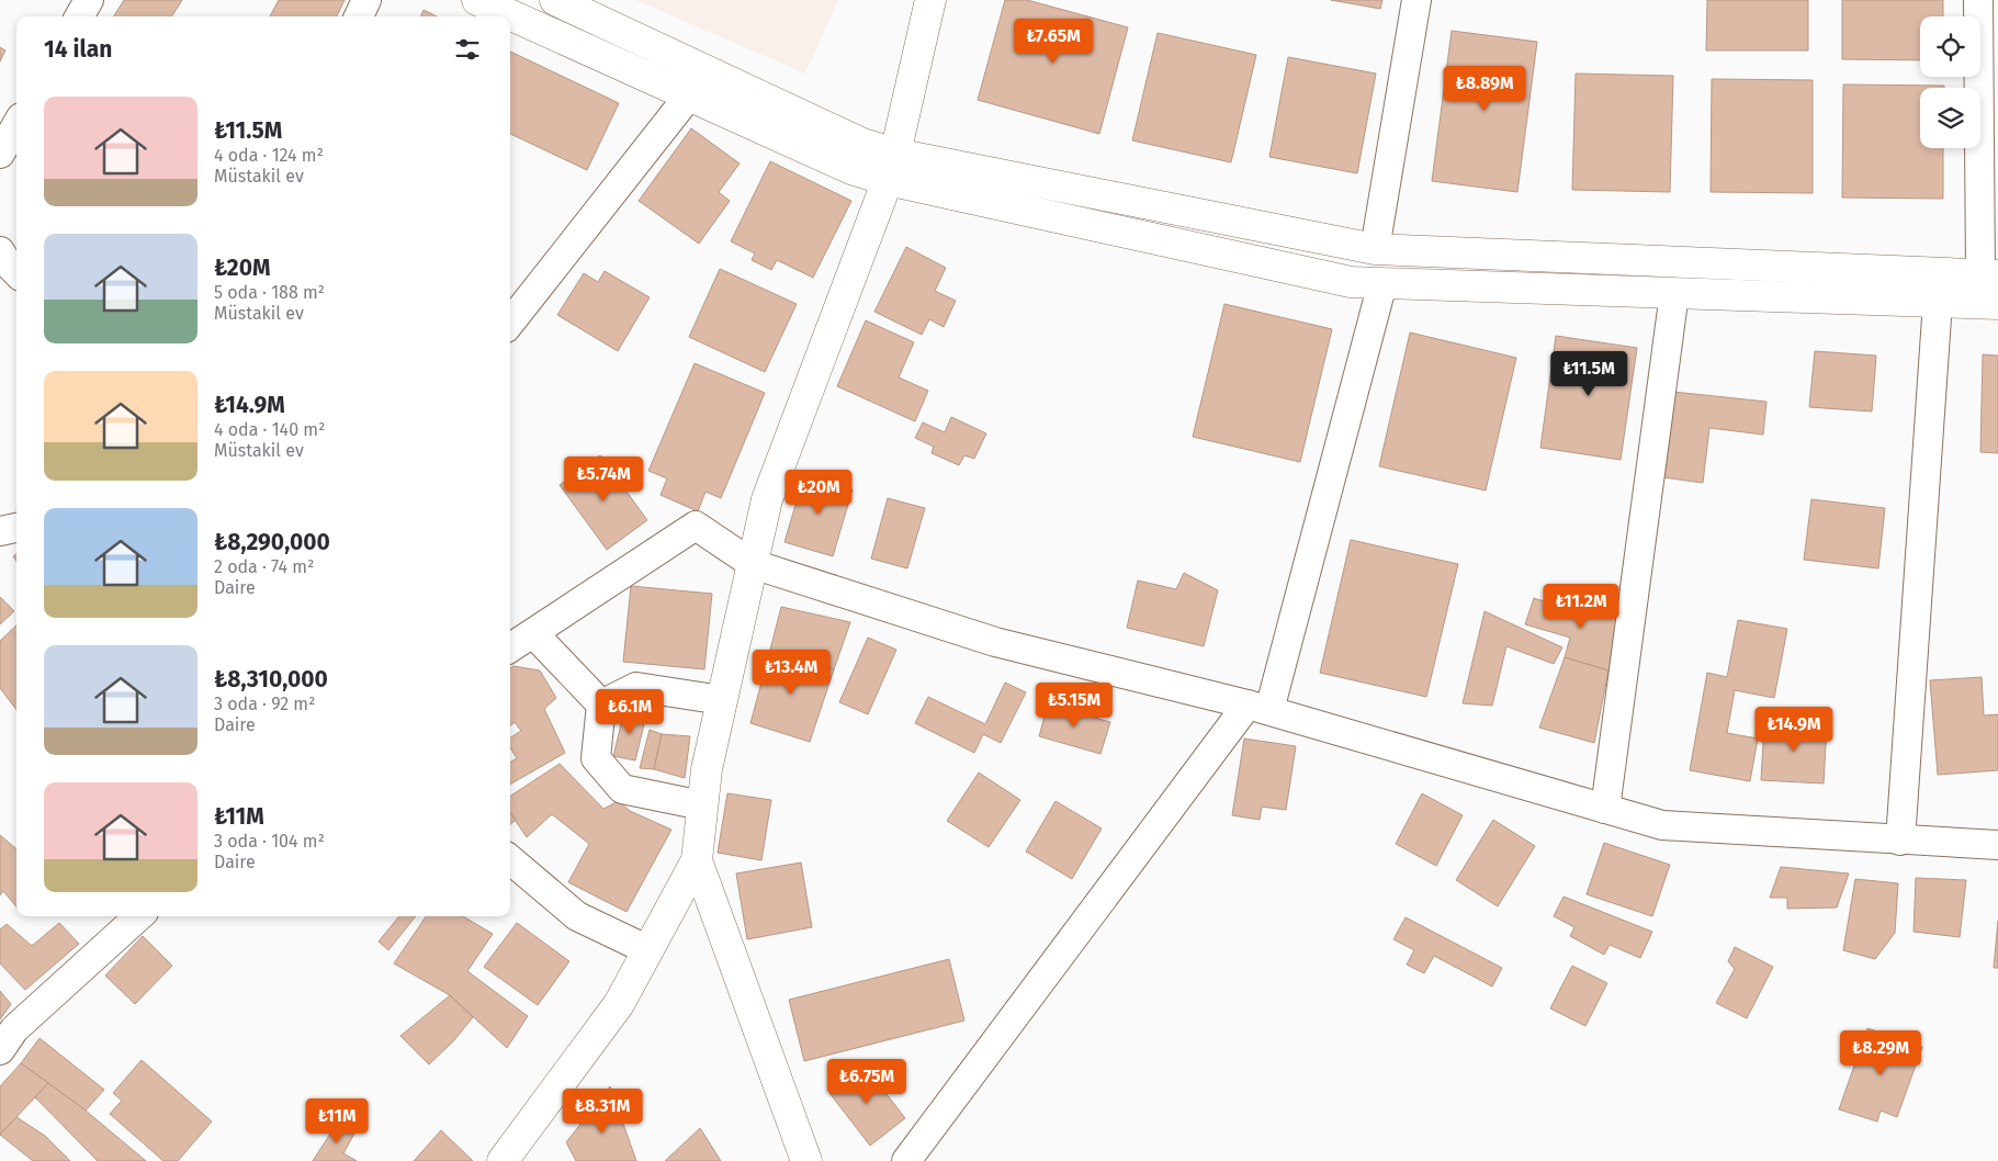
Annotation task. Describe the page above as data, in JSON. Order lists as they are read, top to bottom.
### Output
{
  "page": {
    "heading": "14 ilan",
    "price": [
      "₺7.65M",
      "₺8.89M",
      "₺11.5M",
      "₺5.74M",
      "₺20M",
      "₺11.2M",
      "₺13.4M",
      "₺5.15M",
      "₺6.1M",
      "₺14.9M",
      "₺8.29M",
      "₺6.75M",
      "₺8.31M",
      "₺11M"
    ],
    "list": [
      {
        "name": "₺11.5M",
        "note": "4 oda · 124 m² · Müstakil ev"
      },
      {
        "name": "₺20M",
        "note": "5 oda · 188 m² · Müstakil ev"
      },
      {
        "name": "₺14.9M",
        "note": "4 oda · 140 m² · Müstakil ev"
      },
      {
        "name": "₺8,290,000",
        "note": "2 oda · 74 m² · Daire"
      },
      {
        "name": "₺8,310,000",
        "note": "3 oda · 92 m² · Daire"
      },
      {
        "name": "₺11M",
        "note": "3 oda · 104 m² · Daire"
      }
    ]
  }
}
